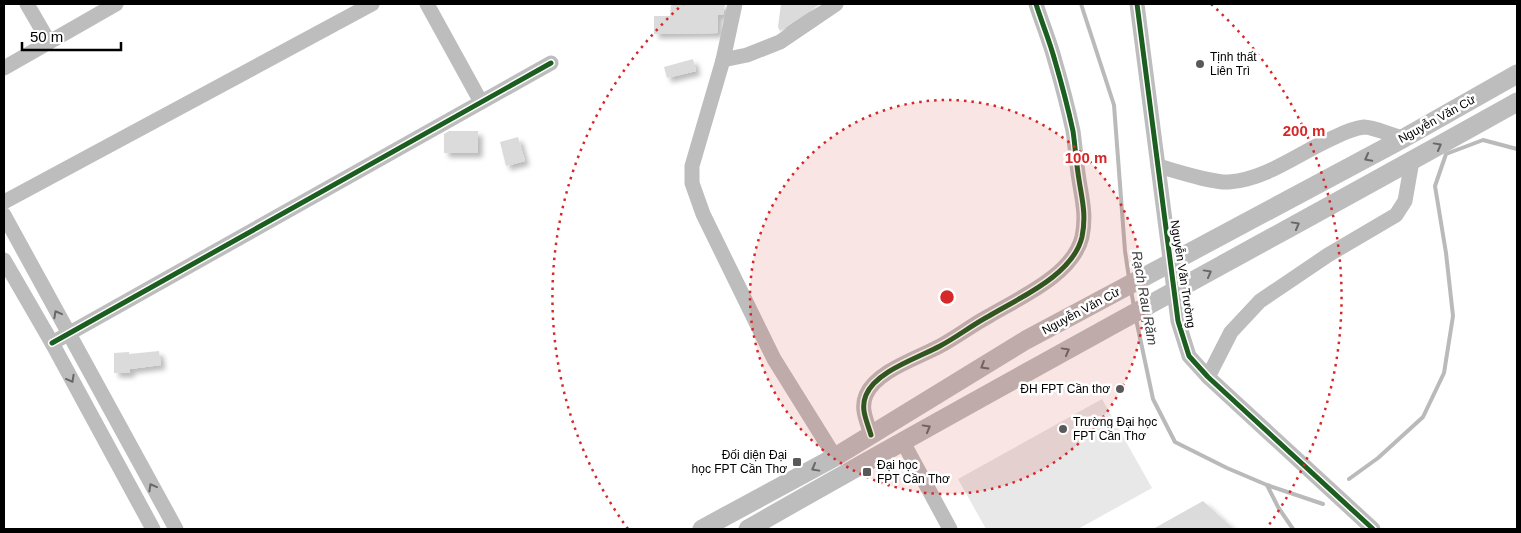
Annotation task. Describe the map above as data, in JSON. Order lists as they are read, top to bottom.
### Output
{
  "streets": {
    "main road": ["Nguyễn Văn Cừ"],
    "street": ["Nguyễn Văn Trường"]
  },
  "water": ["Rạch Rau Răm"],
  "places": {
    "other": ["Tịnh thất Liên Trì", "ĐH FPT Cần thơ", "Trường Đại học FPT Cần Thơ"],
    "transit": ["Đối diện Đại học FPT Cần Thơ", "Đại học FPT Cần Thơ"]
  },
  "scale_bar": "50 m",
  "rings": ["200 m", "100 m"]
}
